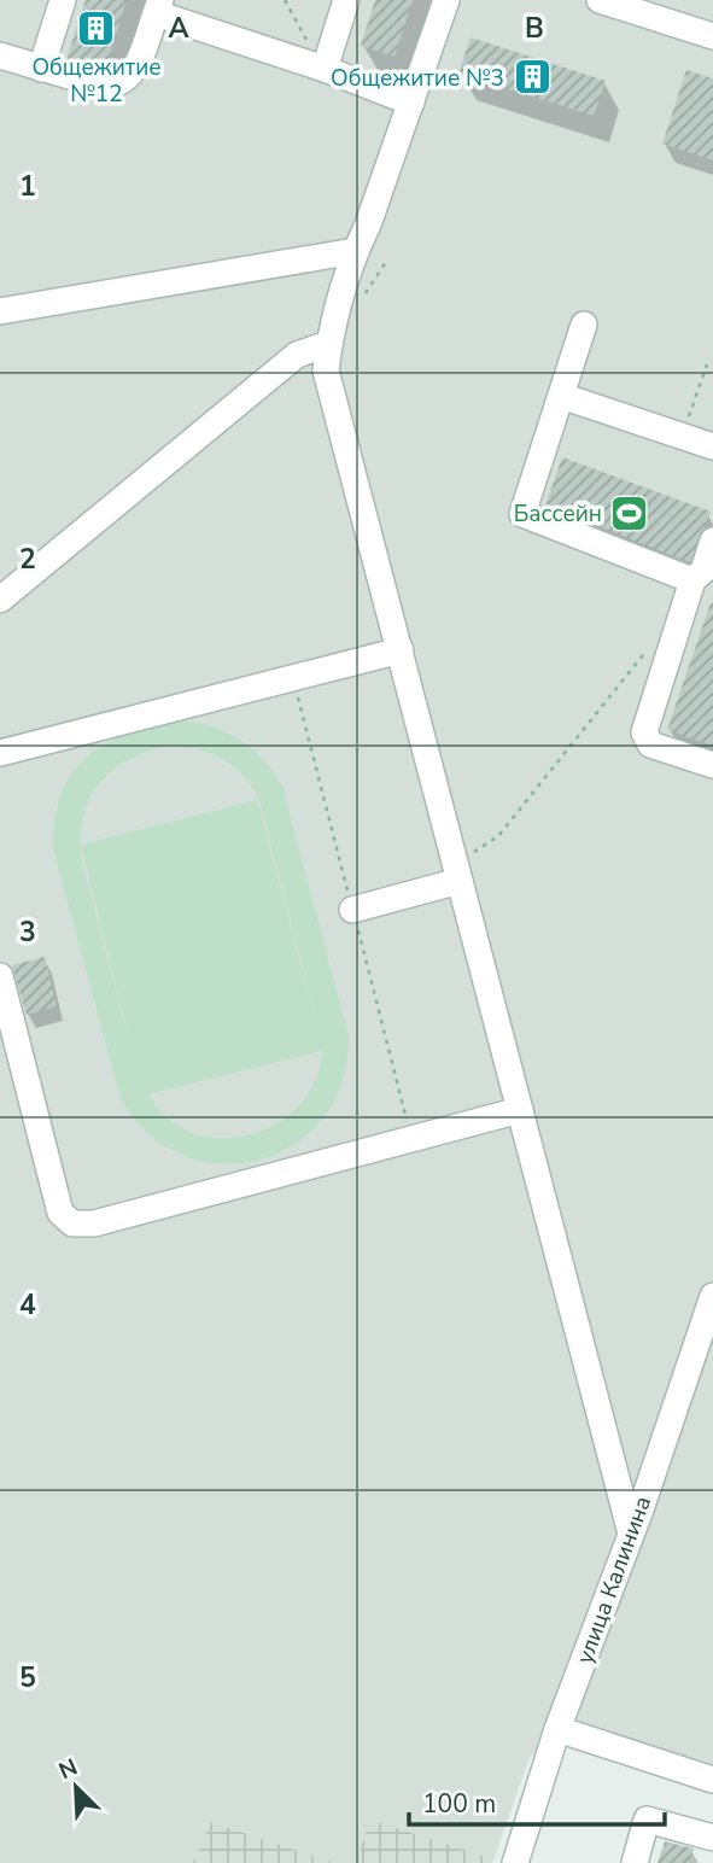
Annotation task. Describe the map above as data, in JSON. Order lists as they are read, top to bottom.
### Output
{
  "streets": {
    "street": ["улица Калинина"]
  },
  "places": {
    "building": ["Общежитие №12", "Общежитие №3"],
    "sports": ["Бассейн"]
  },
  "scale_bar": "100 m",
  "north": "top left",
  "grid": {
    "columns": ["A", "B"],
    "rows": [
      "1",
      "2",
      "3",
      "4",
      "5"
    ]
  }
}
